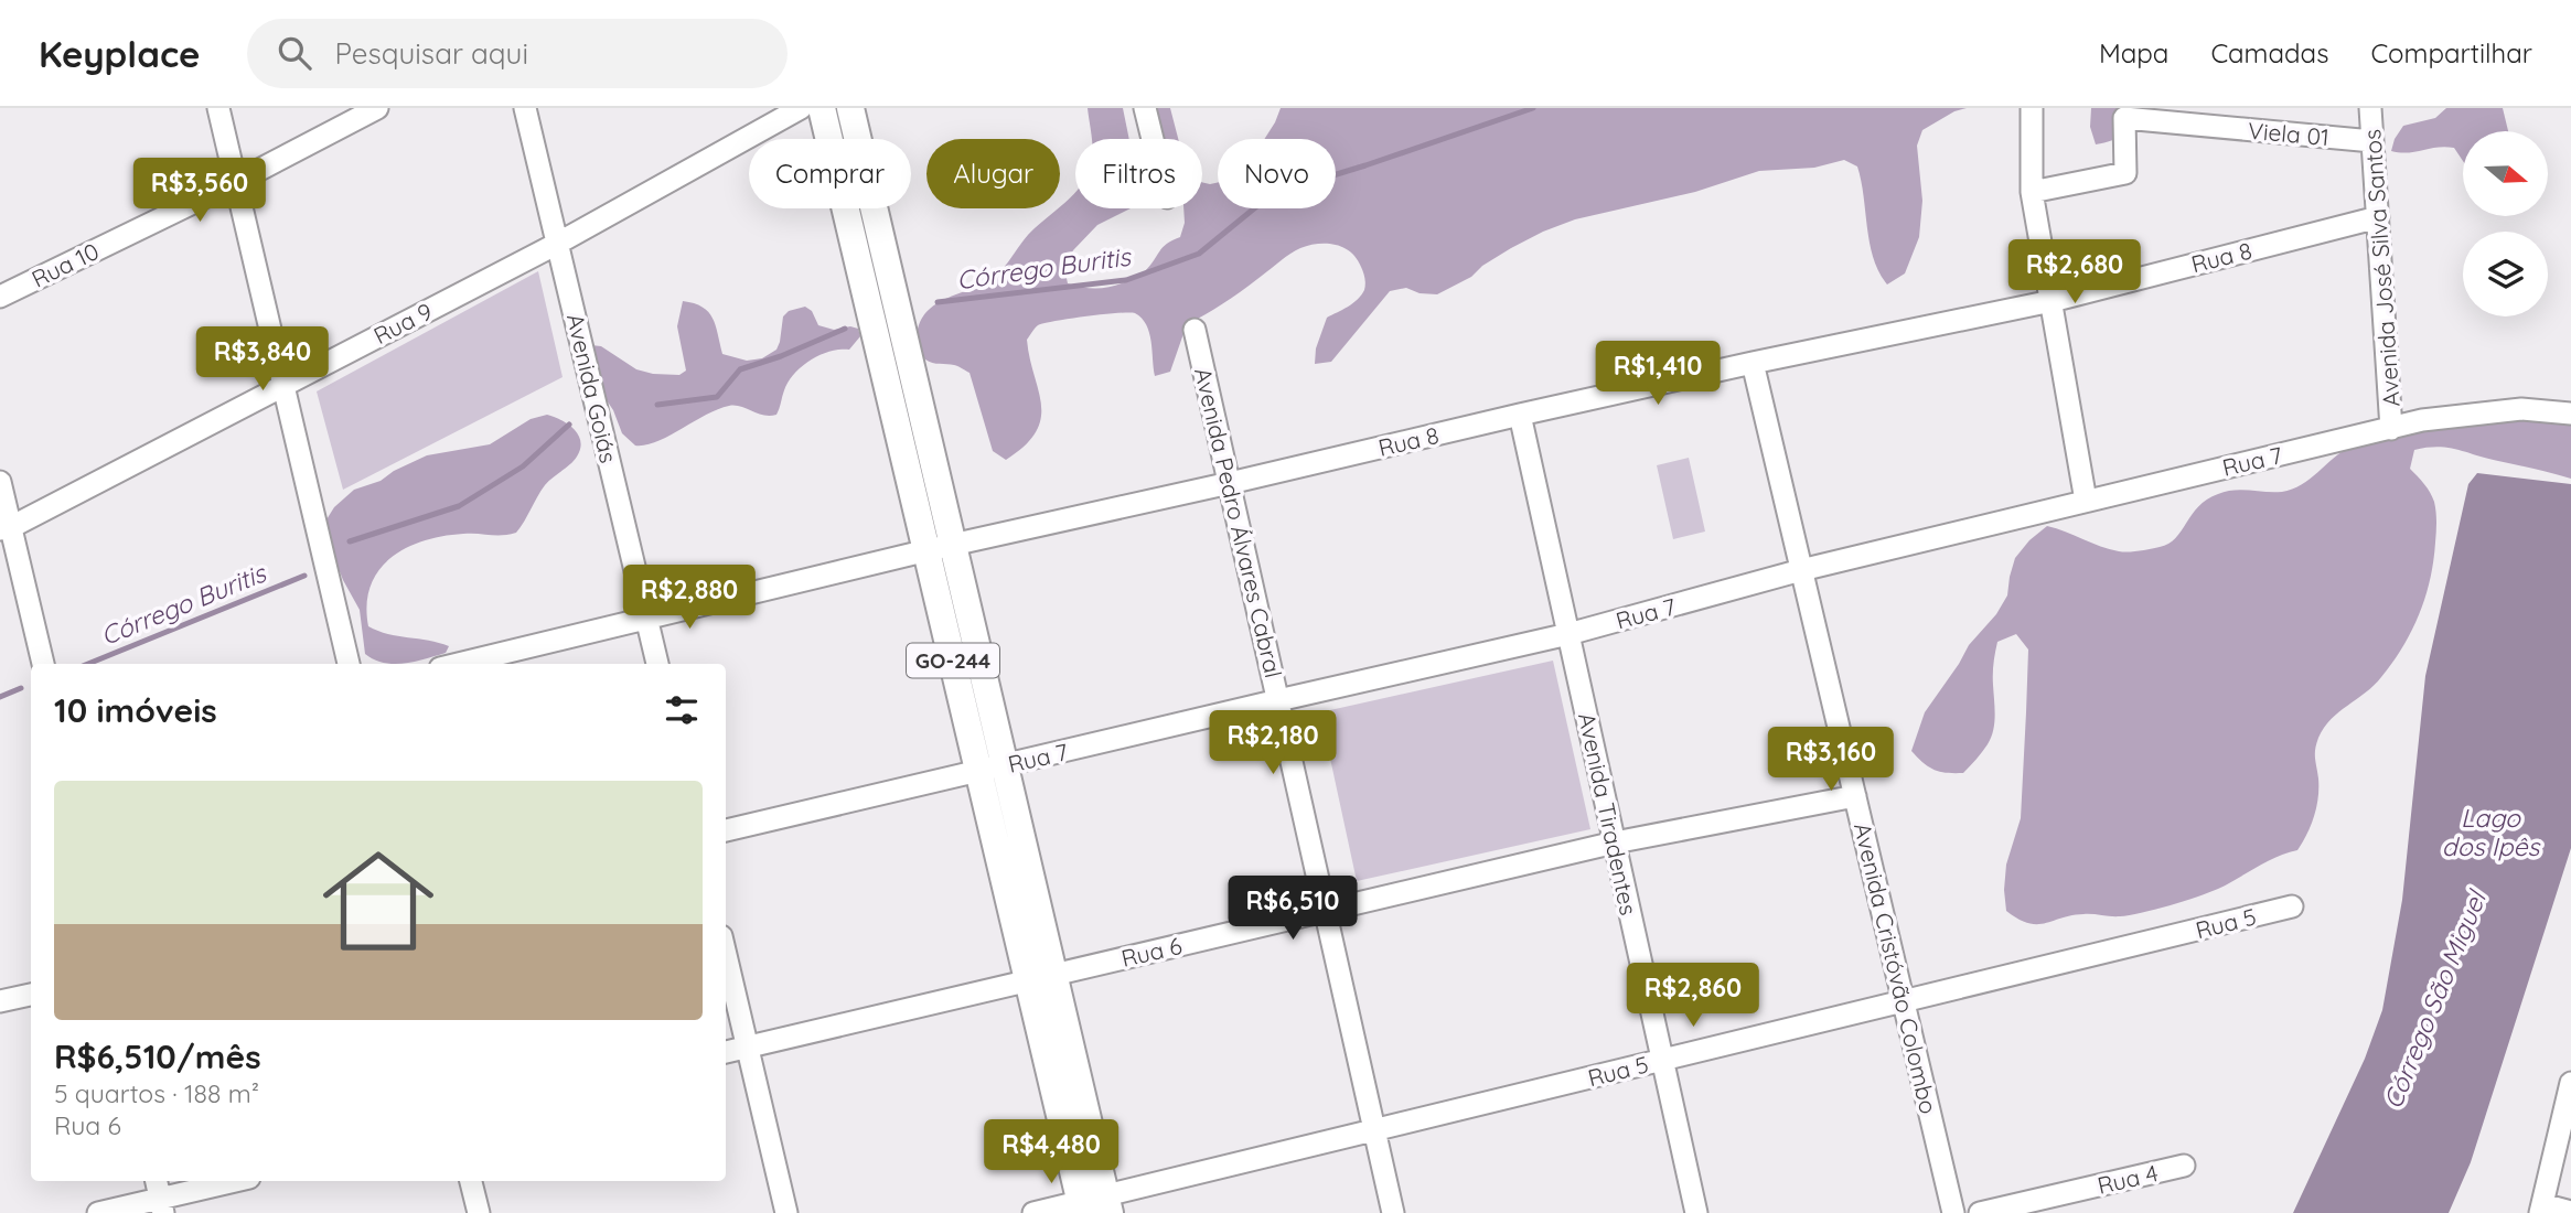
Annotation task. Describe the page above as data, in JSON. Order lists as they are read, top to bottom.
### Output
{
  "streets": {
    "main road": ["GO-244"],
    "street": [
      "Viela 01",
      "Rua 8",
      "Rua 10",
      "Avenida José Silva Santos",
      "Rua 9",
      "Avenida Goiás",
      "Rua 7",
      "Avenida Pedro Álvares Cabral",
      "Avenida Tiradentes",
      "Rua 5",
      "Rua 6",
      "Avenida Cristóvão Colombo",
      "Rua 4"
    ]
  },
  "crossings": [
    ["Viela 01", "Avenida José Silva Santos"],
    ["Rua 8", "Avenida José Silva Santos"],
    ["Rua 8", "Avenida Goiás"],
    ["Rua 8", "Avenida Pedro Álvares Cabral"],
    ["Rua 8", "GO-244"],
    ["Rua 8", "Avenida Tiradentes"],
    ["Rua 8", "Avenida Cristóvão Colombo"],
    ["Avenida José Silva Santos", "Rua 7"],
    ["Rua 9", "Avenida Goiás"],
    ["Rua 7", "Avenida Pedro Álvares Cabral"],
    ["Rua 7", "GO-244"],
    ["Rua 7", "Avenida Tiradentes"],
    ["Rua 7", "Avenida Cristóvão Colombo"],
    ["Avenida Pedro Álvares Cabral", "Rua 5"],
    ["Avenida Pedro Álvares Cabral", "Rua 6"],
    ["GO-244", "Rua 5"],
    ["GO-244", "Rua 6"],
    ["Avenida Tiradentes", "Rua 5"],
    ["Avenida Tiradentes", "Rua 6"],
    ["Rua 5", "Avenida Cristóvão Colombo"],
    ["Rua 6", "Avenida Cristóvão Colombo"]
  ],
  "water": ["Córrego Buritis", "Lago dos Ipês", "Córrego São Miguel"],
  "north": "right",
  "page": {
    "header": "Keyplace",
    "search": "Pesquisar aqui",
    "nav": ["Mapa", "Camadas", "Compartilhar"],
    "chip": [
      "Comprar",
      "Alugar",
      "Filtros",
      "Novo"
    ],
    "price": [
      "R$3,560",
      "R$2,680",
      "R$3,840",
      "R$1,410",
      "R$2,880",
      "R$2,180",
      "R$3,160",
      "R$6,510",
      "R$2,860",
      "R$4,480"
    ],
    "heading": "10 imóveis",
    "list": [
      {
        "name": "R$6,510/mês",
        "note": "5 quartos · 188 m² · Rua 6"
      }
    ]
  }
}
